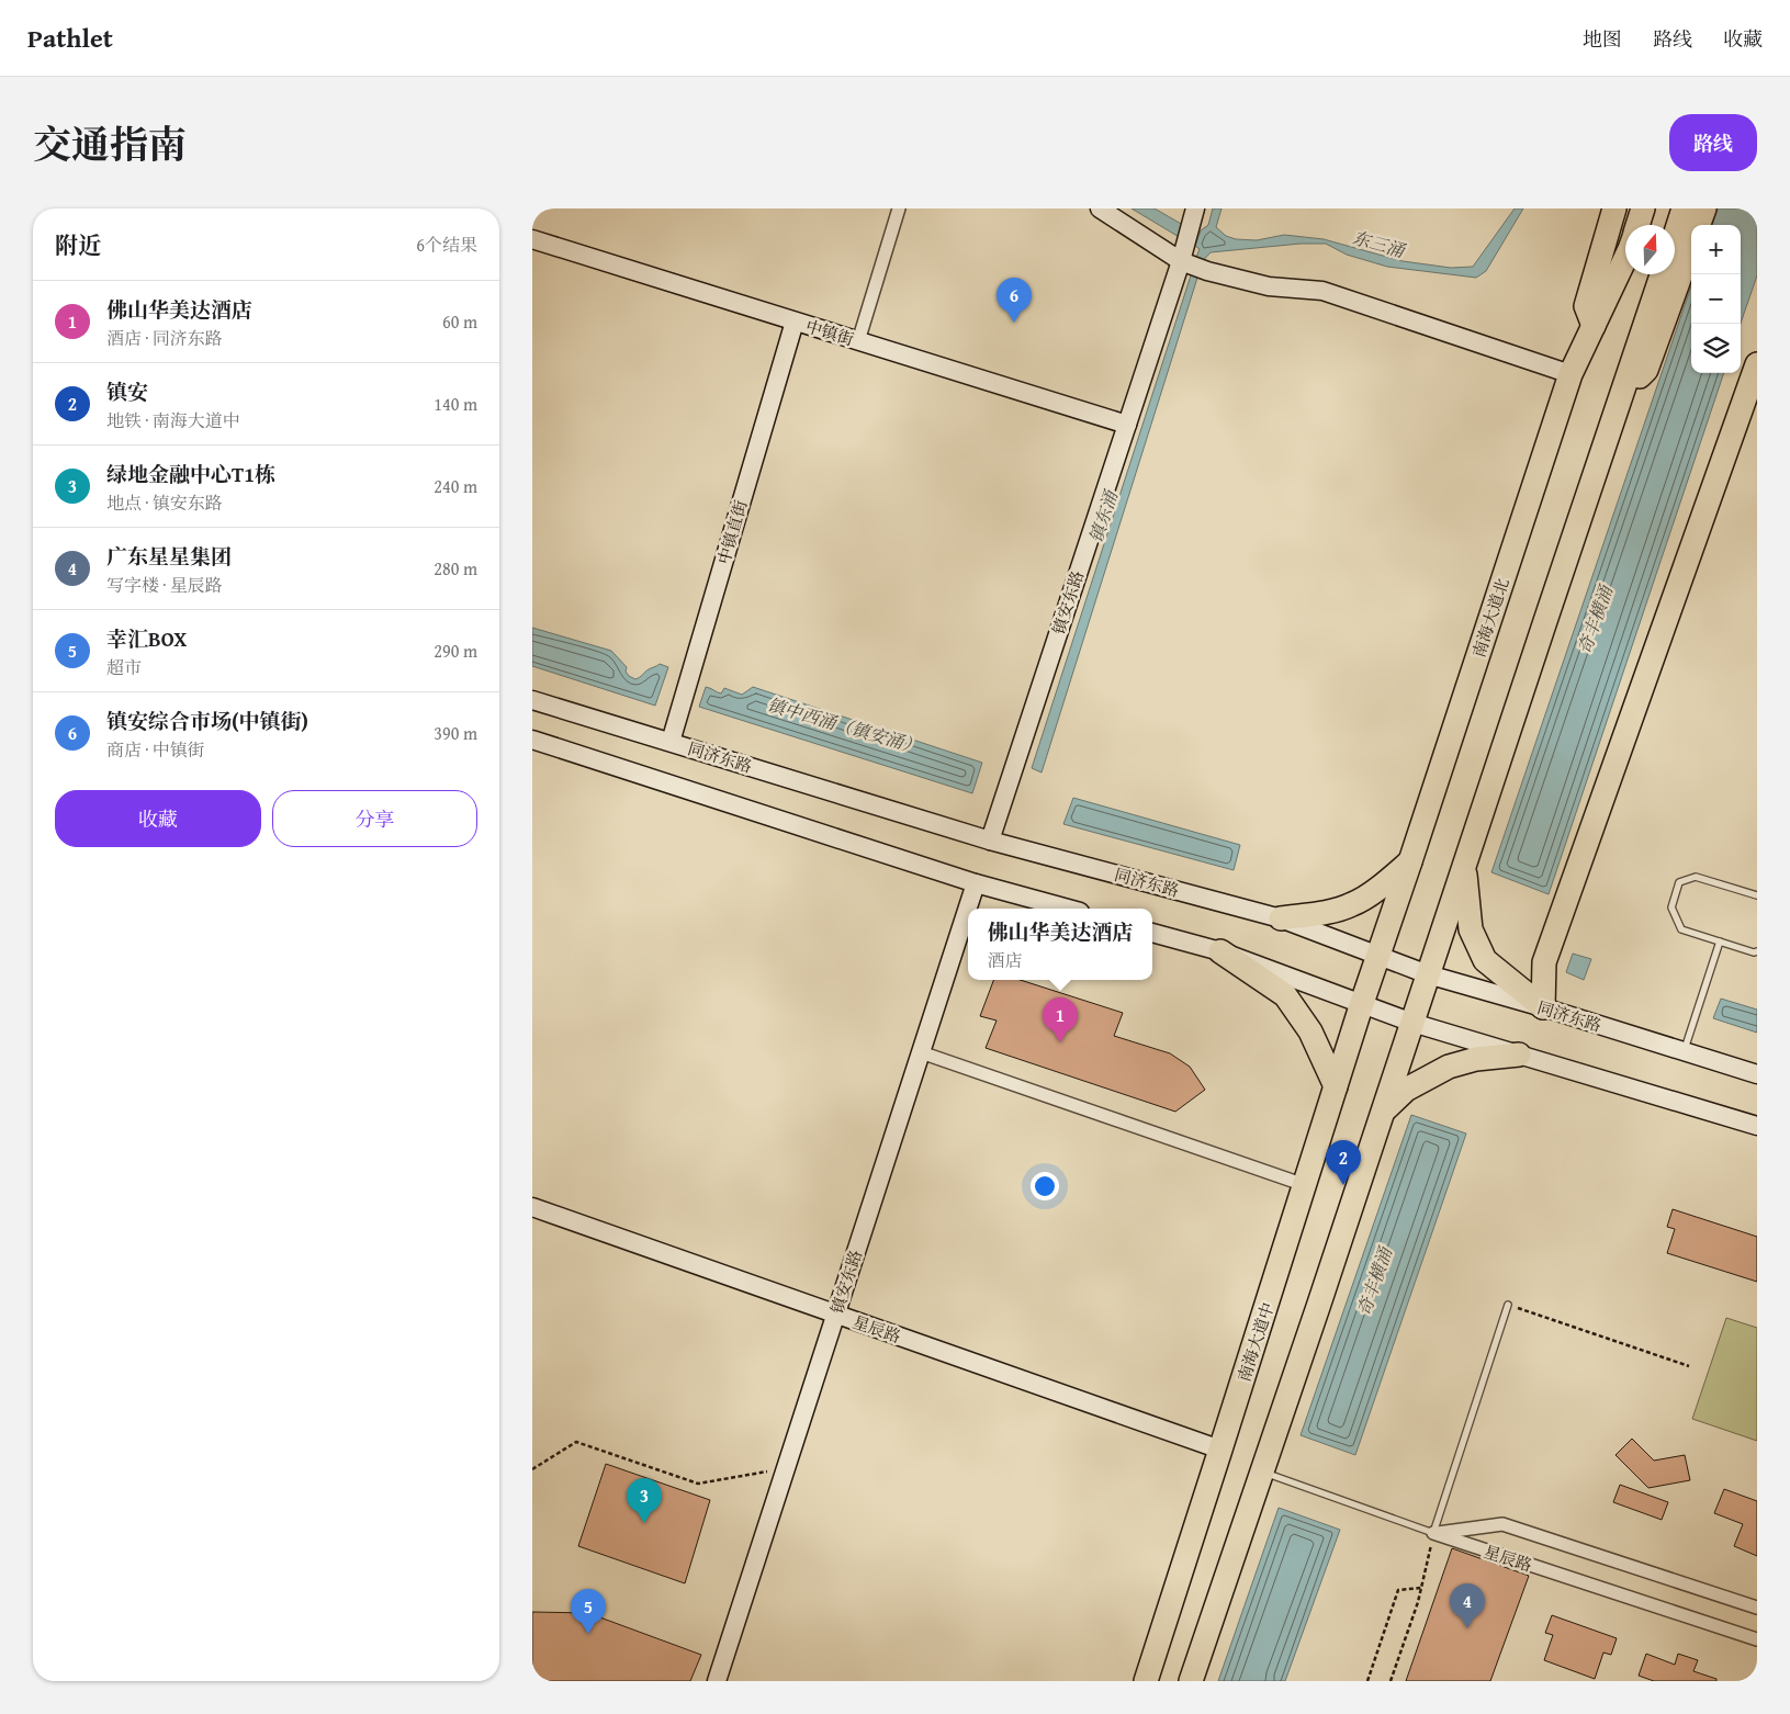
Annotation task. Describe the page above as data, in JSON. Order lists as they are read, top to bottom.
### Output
{
  "streets": {
    "highway": ["南海大道北", "南海大道中"],
    "street": [
      "中镇街",
      "中镇直街",
      "镇安东路",
      "同济东路",
      "星辰路"
    ]
  },
  "crossings": [
    ["中镇街", "中镇直街"],
    ["中镇街", "镇安东路"],
    ["中镇直街", "同济东路"],
    ["镇安东路", "同济东路"],
    ["镇安东路", "星辰路"],
    ["南海大道北", "同济东路"],
    ["南海大道北", "南海大道中"],
    ["星辰路", "南海大道中"]
  ],
  "water": [
    "东三涌",
    "镇东涌",
    "奇丰横涌",
    "镇中西涌（镇安涌）"
  ],
  "north": "top",
  "page": {
    "header": "Pathlet",
    "nav": ["地图", "路线", "收藏"],
    "title": "交通指南",
    "buttons": [
      "路线",
      ["收藏", "分享"]
    ],
    "heading": ["附近", "6个结果"],
    "map_buttons": ["+", "−"],
    "pins": [
      "6",
      "1",
      "2",
      "3",
      "4",
      "5"
    ],
    "list": [
      {
        "mark": "1",
        "name": "佛山华美达酒店",
        "note": "酒店 · 同济东路",
        "value": "60 m"
      },
      {
        "mark": "2",
        "name": "镇安",
        "note": "地铁 · 南海大道中",
        "value": "140 m"
      },
      {
        "mark": "3",
        "name": "绿地金融中心T1栋",
        "note": "地点 · 镇安东路",
        "value": "240 m"
      },
      {
        "mark": "4",
        "name": "广东星星集团",
        "note": "写字楼 · 星辰路",
        "value": "280 m"
      },
      {
        "mark": "5",
        "name": "幸汇BOX",
        "note": "超市",
        "value": "290 m"
      },
      {
        "mark": "6",
        "name": "镇安综合市场(中镇街)",
        "note": "商店 · 中镇街",
        "value": "390 m"
      }
    ],
    "popup": ["佛山华美达酒店", "酒店"]
  }
}
